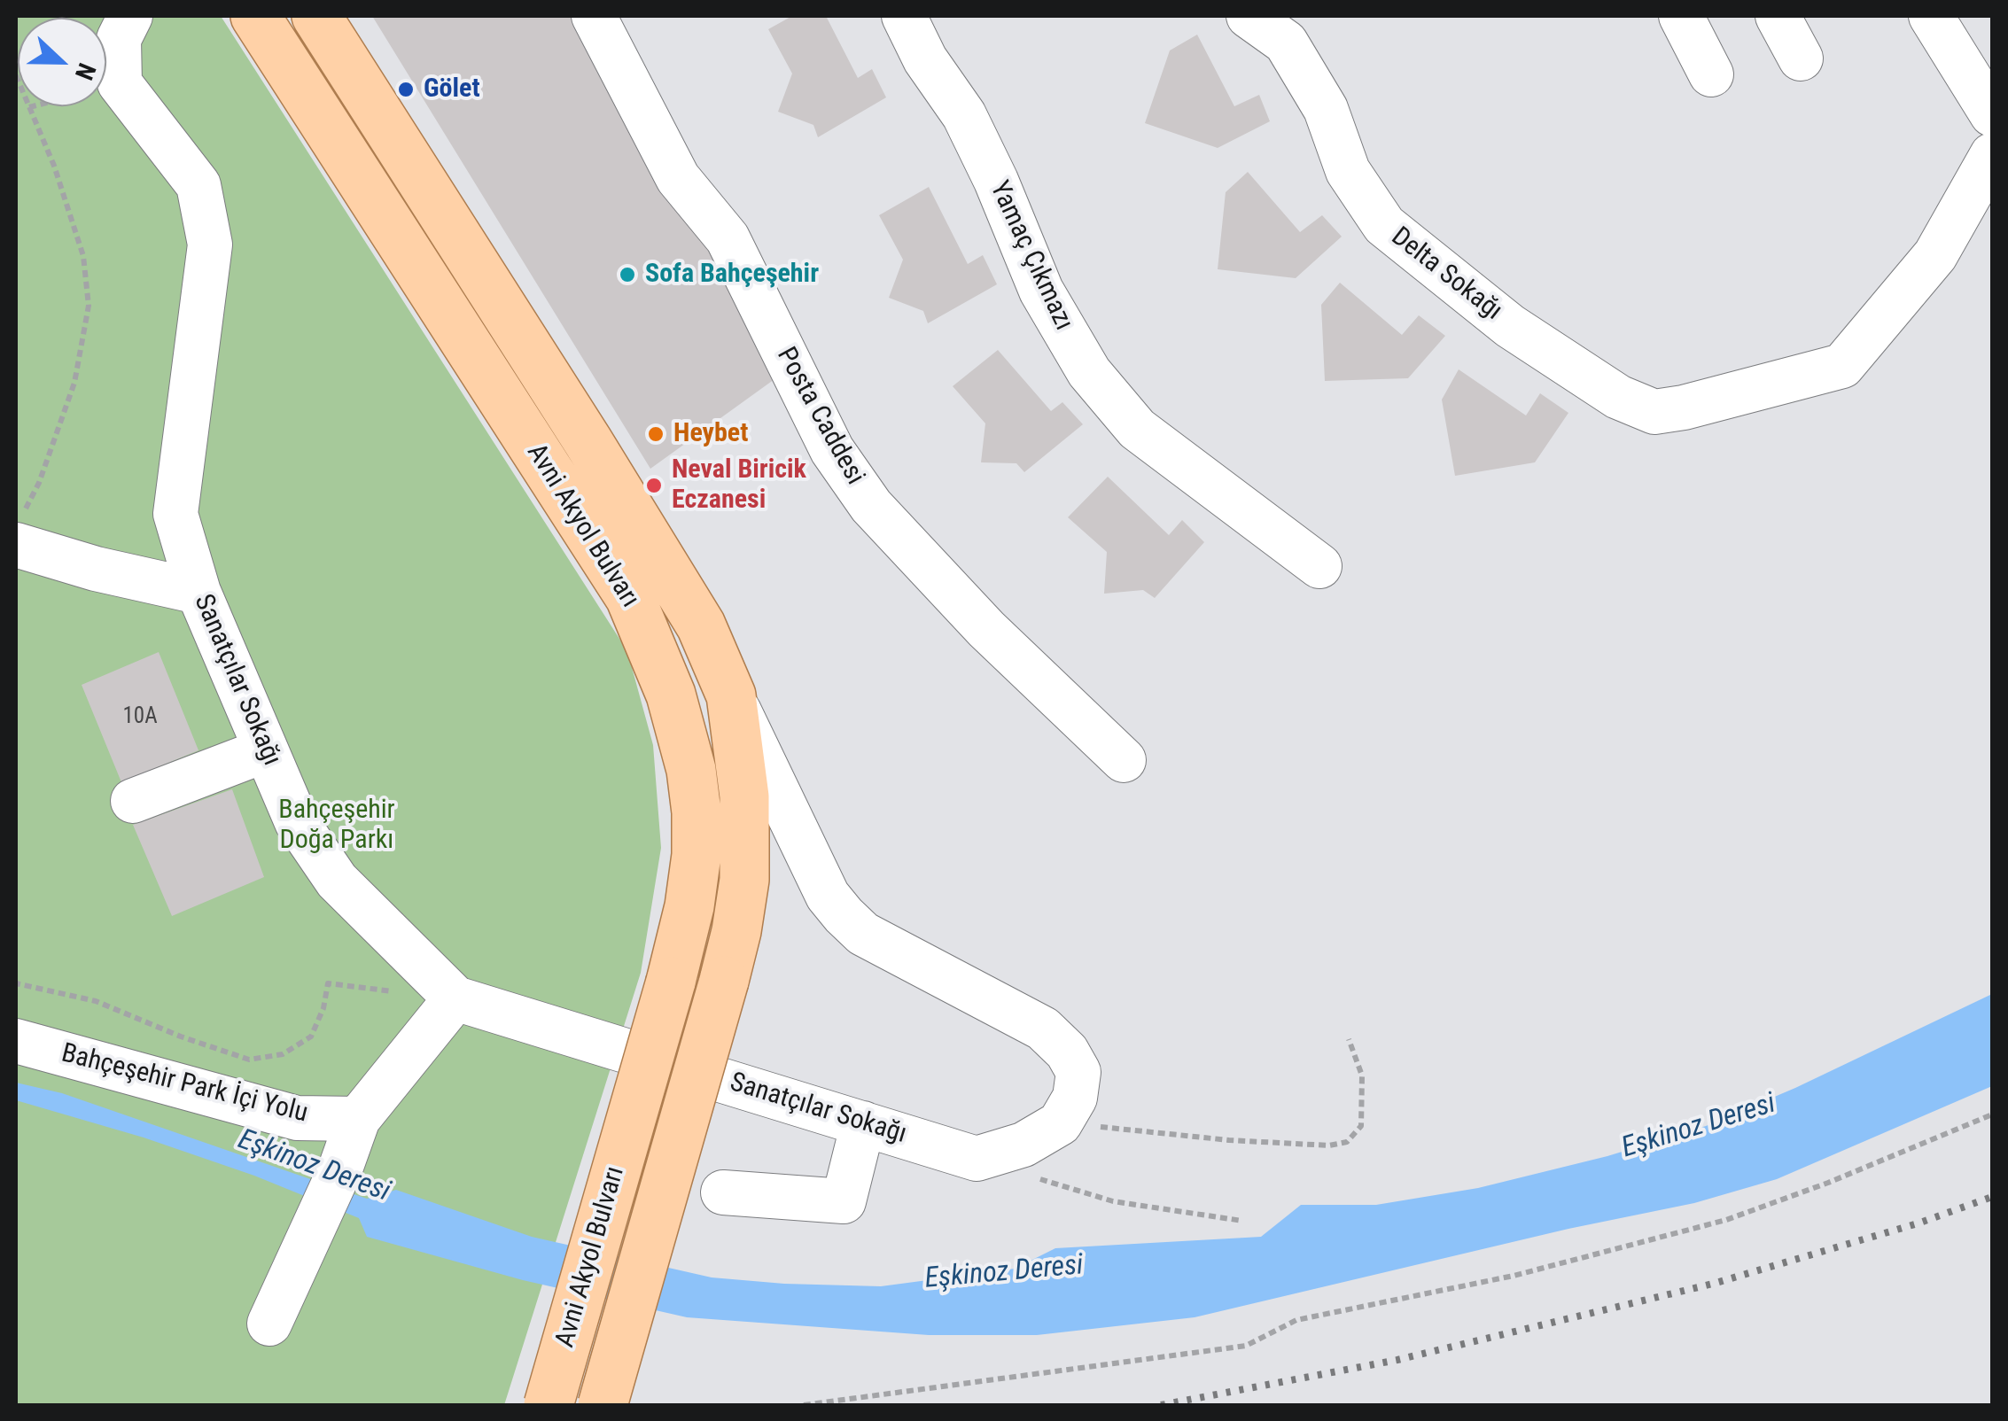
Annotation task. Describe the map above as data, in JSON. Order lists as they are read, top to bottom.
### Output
{
  "streets": {
    "main road": ["Avni Akyol Bulvarı"],
    "street": [
      "Yamaç Çıkmazı",
      "Delta Sokağı",
      "Posta Caddesi",
      "Sanatçılar Sokağı",
      "Bahçeşehir Park İçi Yolu"
    ]
  },
  "water": ["Eşkinoz Deresi"],
  "parks": ["Bahçeşehir Doğa Parkı"],
  "places": [
    "Gölet",
    "Sofa Bahçeşehir",
    "Heybet",
    "Neval Biricik Eczanesi"
  ],
  "house_numbers": ["10A"],
  "north": "right"
}
